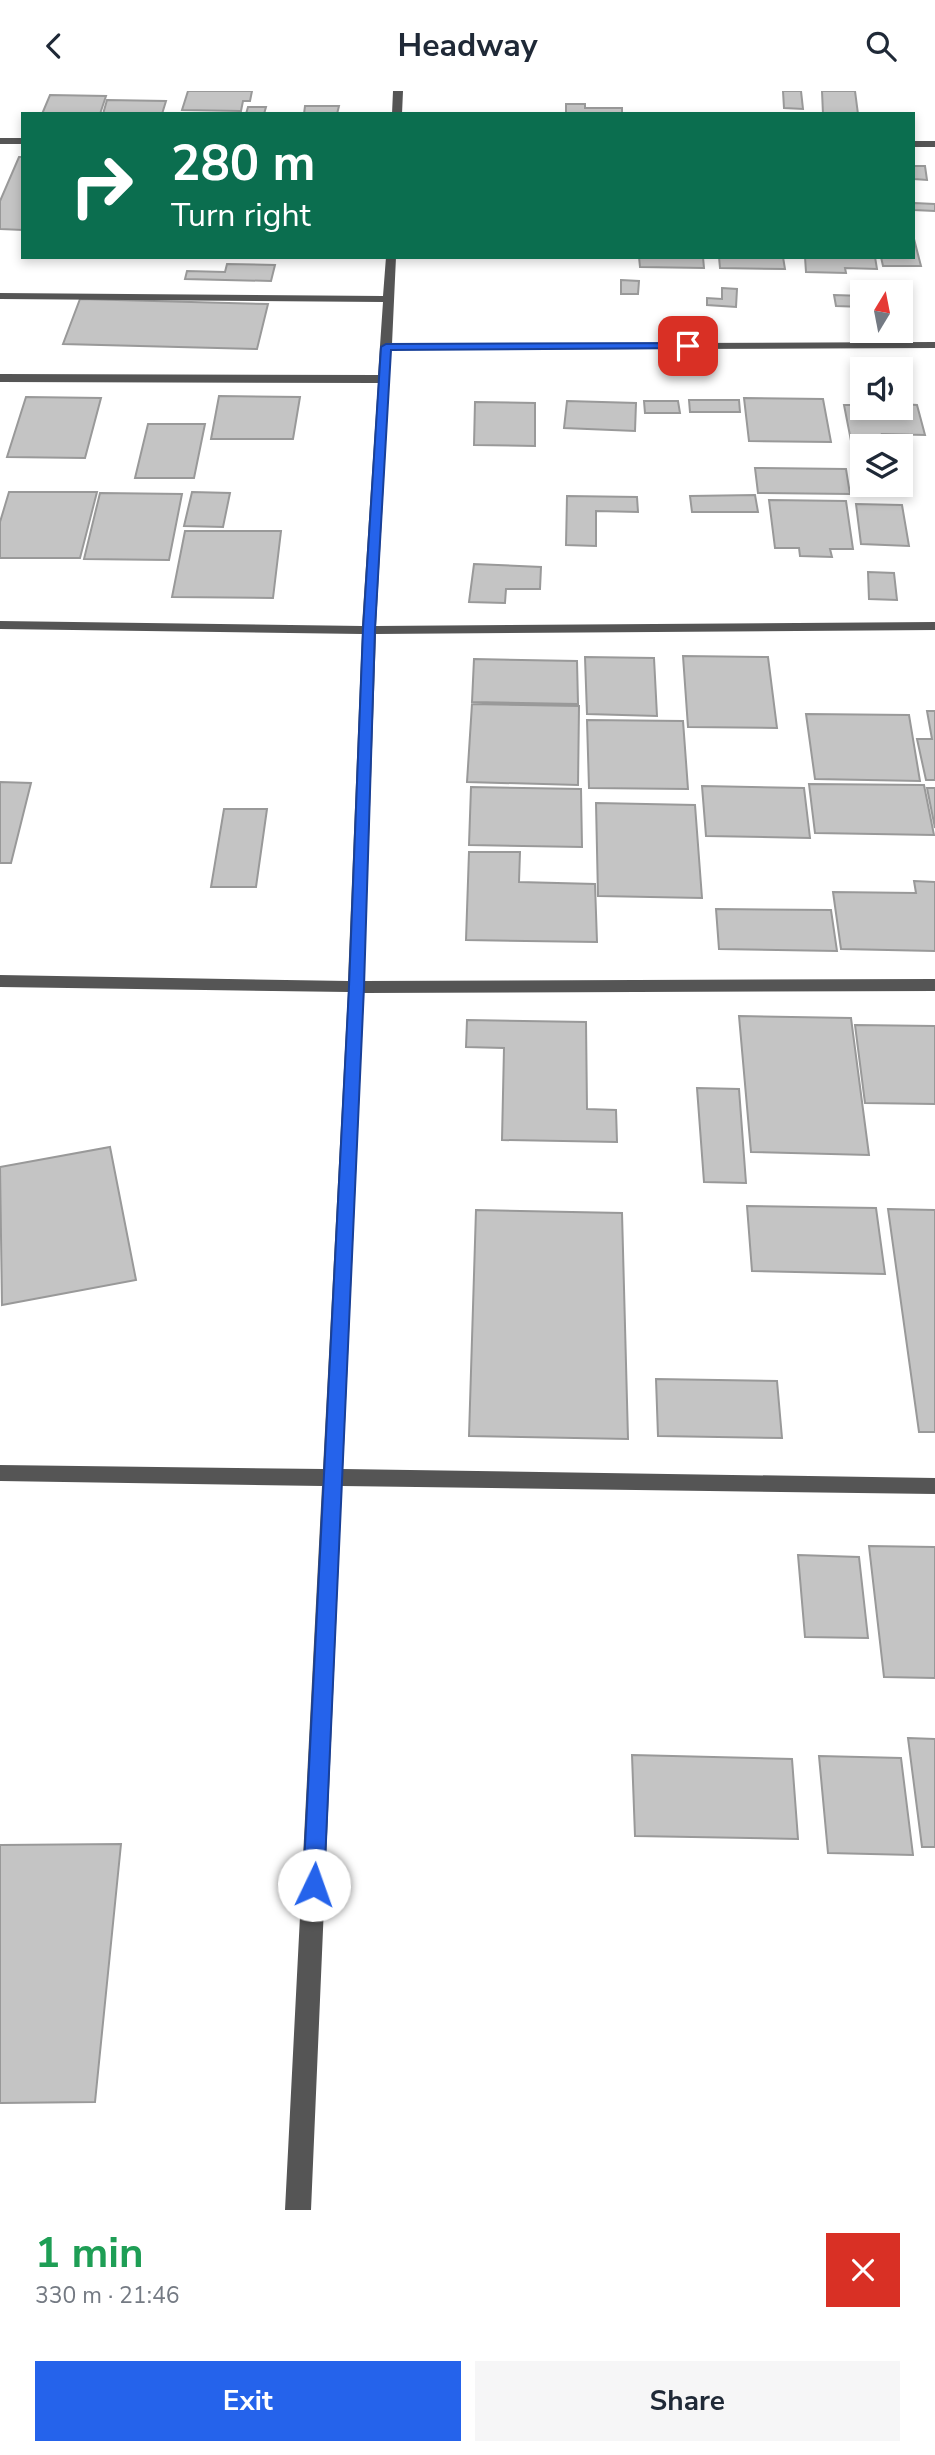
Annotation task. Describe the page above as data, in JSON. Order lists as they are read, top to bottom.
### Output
{
  "north": "top",
  "page": {
    "header": "Headway",
    "turn": ["280 m", "Turn right"],
    "heading": ["1 min", "330 m · 21:46"],
    "buttons": ["Exit", "Share"]
  }
}
